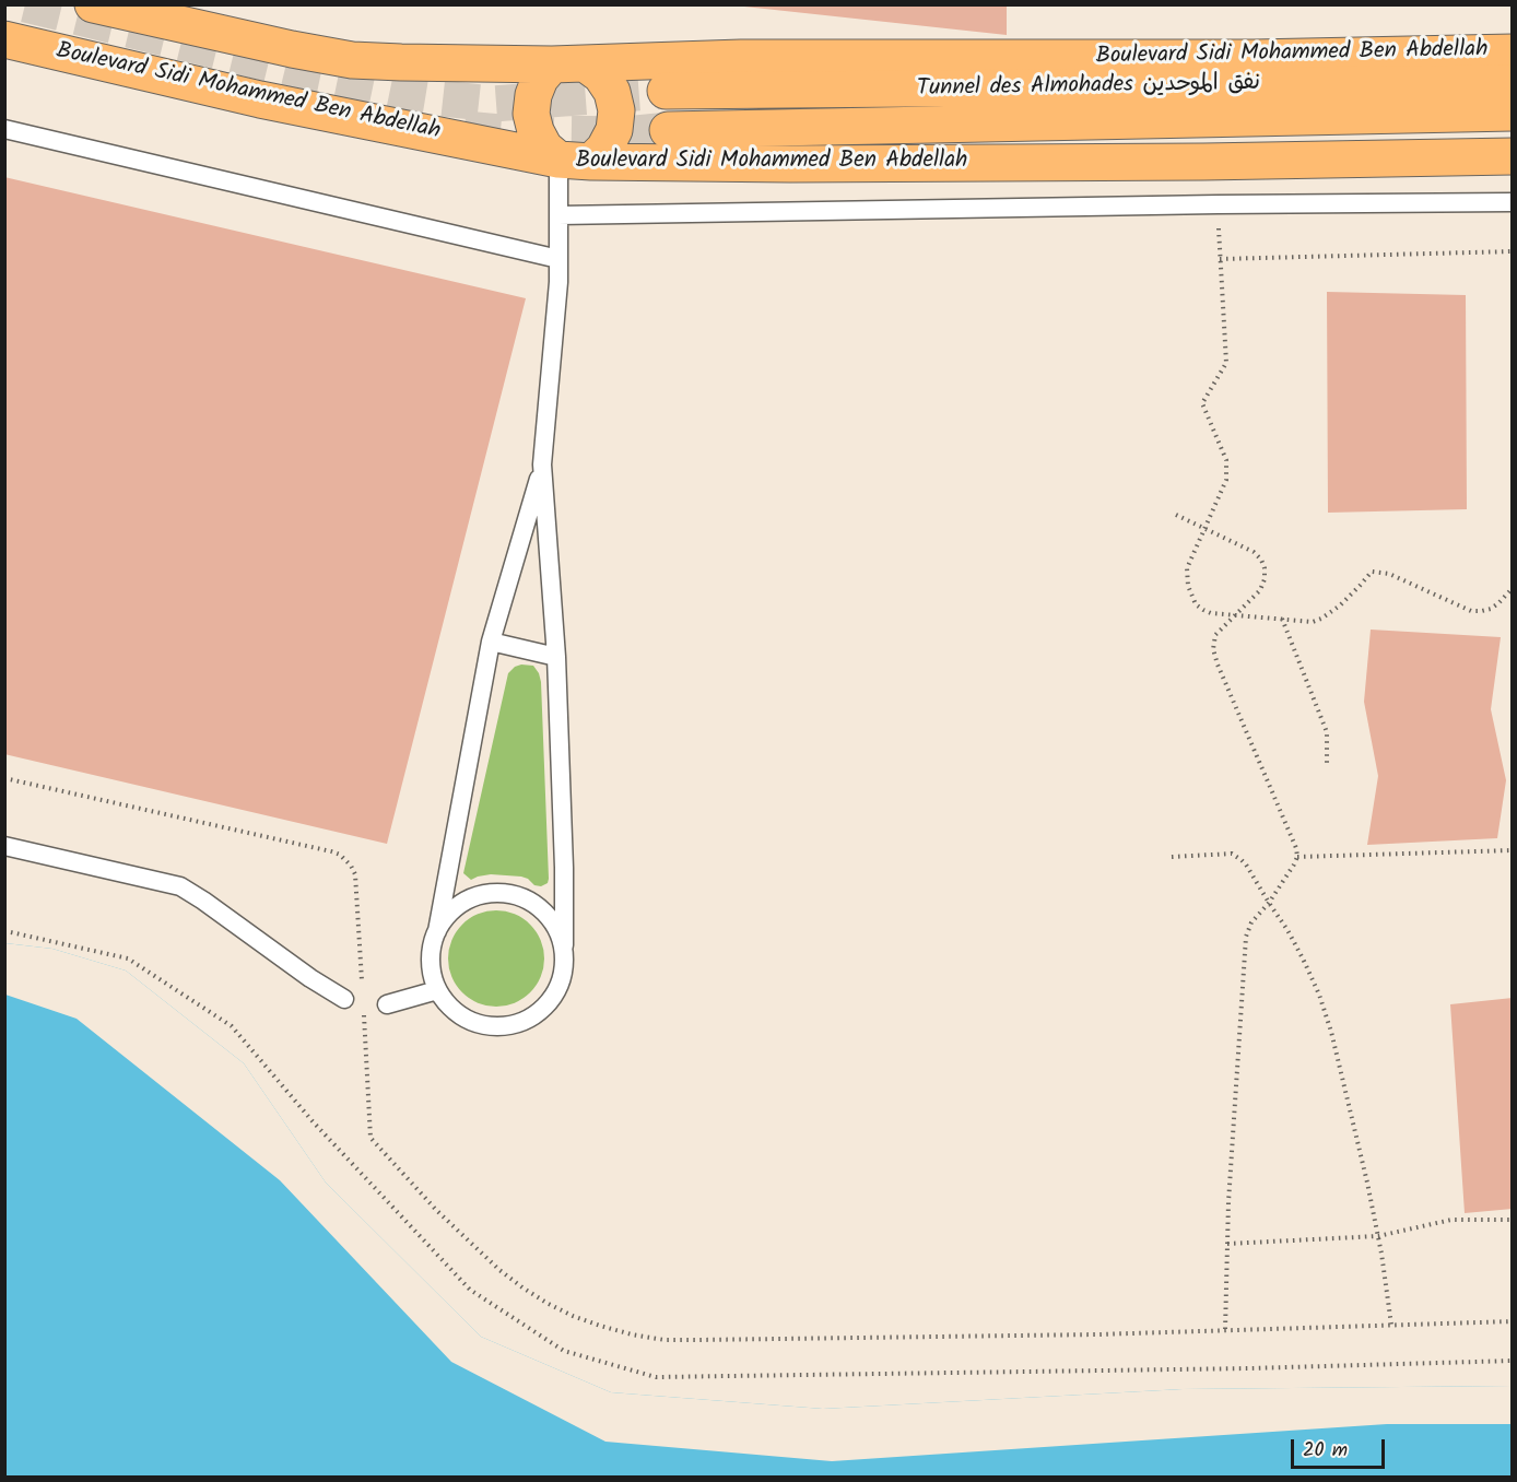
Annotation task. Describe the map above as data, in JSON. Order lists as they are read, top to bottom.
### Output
{
  "streets": {
    "main road": ["Boulevard Sidi Mohammed Ben Abdellah", "Tunnel des Almohades نفق الموحدين"]
  },
  "scale_bar": "20 m"
}
